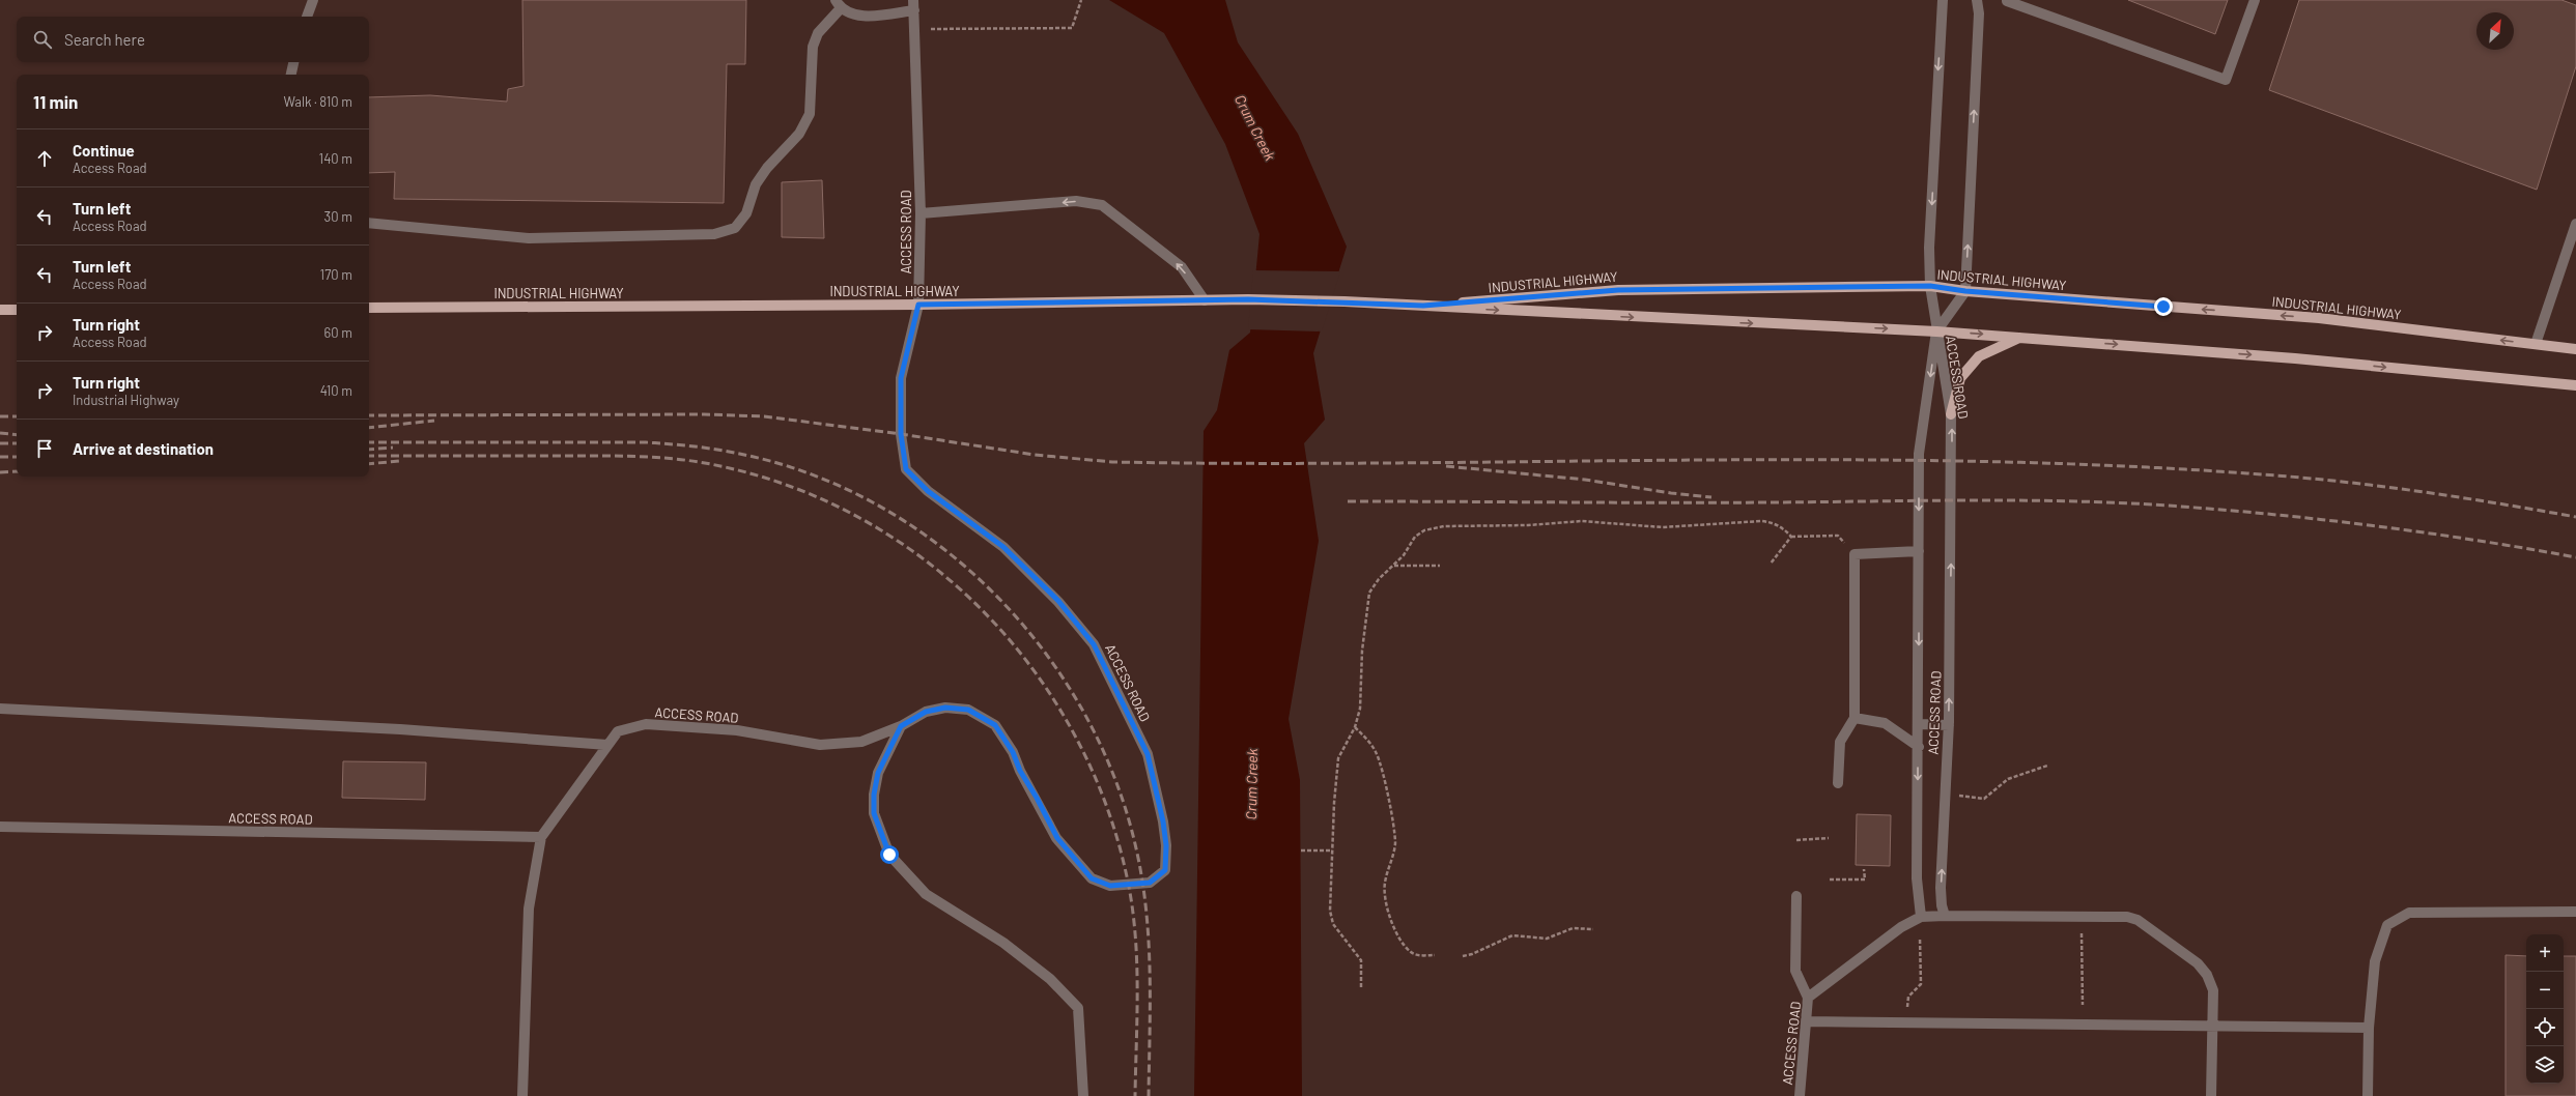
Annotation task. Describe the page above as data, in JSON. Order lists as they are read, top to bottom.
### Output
{
  "streets": {
    "main road": ["INDUSTRIAL HIGHWAY"],
    "lane": ["ACCESS ROAD"]
  },
  "crossings": [
    ["ACCESS ROAD", "INDUSTRIAL HIGHWAY"]
  ],
  "water": ["Crum Creek"],
  "north": "top right",
  "page": {
    "search": "Search here",
    "heading": ["11 min", "Walk · 810 m"],
    "list": [
      ["Continue", "Access Road", "140 m"],
      ["Turn left", "Access Road", "30 m"],
      ["Turn left", "Access Road", "170 m"],
      ["Turn right", "Access Road", "60 m"],
      ["Turn right", "Industrial Highway", "410 m"],
      "Arrive at destination"
    ],
    "map_buttons": ["+", "−"]
  }
}
